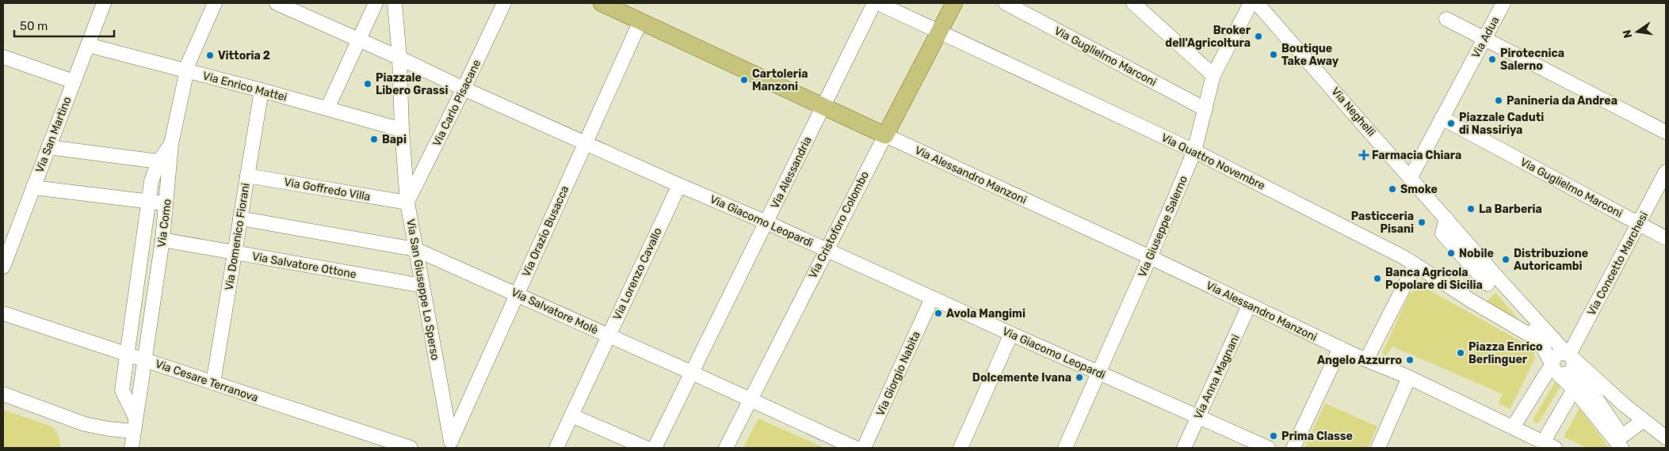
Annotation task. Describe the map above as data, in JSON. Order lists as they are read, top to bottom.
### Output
{
  "streets": {
    "main road": ["Via Alessandro Manzoni", "Via Cristoforo Colombo"],
    "street": [
      "Via Adua",
      "Via Guglielmo Marconi",
      "Via Enrico Mattei",
      "Via Carlo Pisacane",
      "Via Neghelli",
      "Via San Martino",
      "Via Quattro Novembre",
      "Via Alessandria",
      "Via Goffredo Villa",
      "Via Giacomo Leopardi",
      "Via Como",
      "Via Giuseppe Salerno",
      "Via Orazio Busacca",
      "Via Domenico Fiorani",
      "Via Concetto Marchesi",
      "Via Salvatore Ottone",
      "Via Lorenzo Cavallo",
      "Via San Giuseppe Lo Sperso",
      "Via Salvatore Molè",
      "Via Giorgio Nabita",
      "Via Anna Magnani",
      "Via Cesare Terranova"
    ]
  },
  "crossings": [
    ["Via Adua", "Via Guglielmo Marconi"],
    ["Via Adua", "Via Neghelli"],
    ["Via Guglielmo Marconi", "Via Giuseppe Salerno"],
    ["Via Guglielmo Marconi", "Via Concetto Marchesi"],
    ["Via Enrico Mattei", "Via San Martino"],
    ["Via Enrico Mattei", "Via Como"],
    ["Via Enrico Mattei", "Via Domenico Fiorani"],
    ["Via Enrico Mattei", "Via San Giuseppe Lo Sperso"],
    ["Via Carlo Pisacane", "Via Goffredo Villa"],
    ["Via Carlo Pisacane", "Via Giacomo Leopardi"],
    ["Via Carlo Pisacane", "Via San Giuseppe Lo Sperso"],
    ["Via Quattro Novembre", "Via Cristoforo Colombo"],
    ["Via Quattro Novembre", "Via Giuseppe Salerno"],
    ["Via Alessandria", "Via Alessandro Manzoni"],
    ["Via Alessandria", "Via Giacomo Leopardi"],
    ["Via Alessandria", "Via Salvatore Molè"],
    ["Via Alessandro Manzoni", "Via Cristoforo Colombo"],
    ["Via Alessandro Manzoni", "Via Giuseppe Salerno"],
    ["Via Alessandro Manzoni", "Via Orazio Busacca"],
    ["Via Alessandro Manzoni", "Via Concetto Marchesi"],
    ["Via Alessandro Manzoni", "Via Anna Magnani"],
    ["Via Goffredo Villa", "Via Domenico Fiorani"],
    ["Via Goffredo Villa", "Via San Giuseppe Lo Sperso"],
    ["Via Giacomo Leopardi", "Via Cristoforo Colombo"],
    ["Via Giacomo Leopardi", "Via Giuseppe Salerno"],
    ["Via Giacomo Leopardi", "Via Orazio Busacca"],
    ["Via Giacomo Leopardi", "Via Lorenzo Cavallo"],
    ["Via Giacomo Leopardi", "Via San Giuseppe Lo Sperso"],
    ["Via Giacomo Leopardi", "Via Giorgio Nabita"],
    ["Via Giacomo Leopardi", "Via Anna Magnani"],
    ["Via Como", "Via Salvatore Ottone"],
    ["Via Como", "Via Cesare Terranova"],
    ["Via Cristoforo Colombo", "Via Salvatore Molè"],
    ["Via Orazio Busacca", "Via San Giuseppe Lo Sperso"],
    ["Via Orazio Busacca", "Via Salvatore Molè"],
    ["Via Domenico Fiorani", "Via Salvatore Ottone"],
    ["Via Domenico Fiorani", "Via Salvatore Molè"],
    ["Via Domenico Fiorani", "Via Cesare Terranova"],
    ["Via Salvatore Ottone", "Via San Giuseppe Lo Sperso"],
    ["Via Lorenzo Cavallo", "Via Salvatore Molè"],
    ["Via San Giuseppe Lo Sperso", "Via Salvatore Molè"]
  ],
  "places": {
    "other": [
      "Broker dell'Agricoltura",
      "Boutique Take Away",
      "Vittoria 2",
      "Pirotecnica Salerno",
      "Cartoleria Manzoni",
      "Piazzale Libero Grassi",
      "Panineria da Andrea",
      "Piazzale Caduti di Nassiriya",
      "Bapi",
      "Smoke",
      "La Barberia",
      "Pasticceria Pisani",
      "Nobile",
      "Distribuzione Autoricambi",
      "Banca Agricola Popolare di Sicilia",
      "Avola Mangimi",
      "Piazza Enrico Berlinguer",
      "Angelo Azzurro",
      "Dolcemente Ivana",
      "Prima Classe"
    ],
    "health": ["Farmacia Chiara"]
  },
  "scale_bar": "50 m",
  "north": "left"
}
